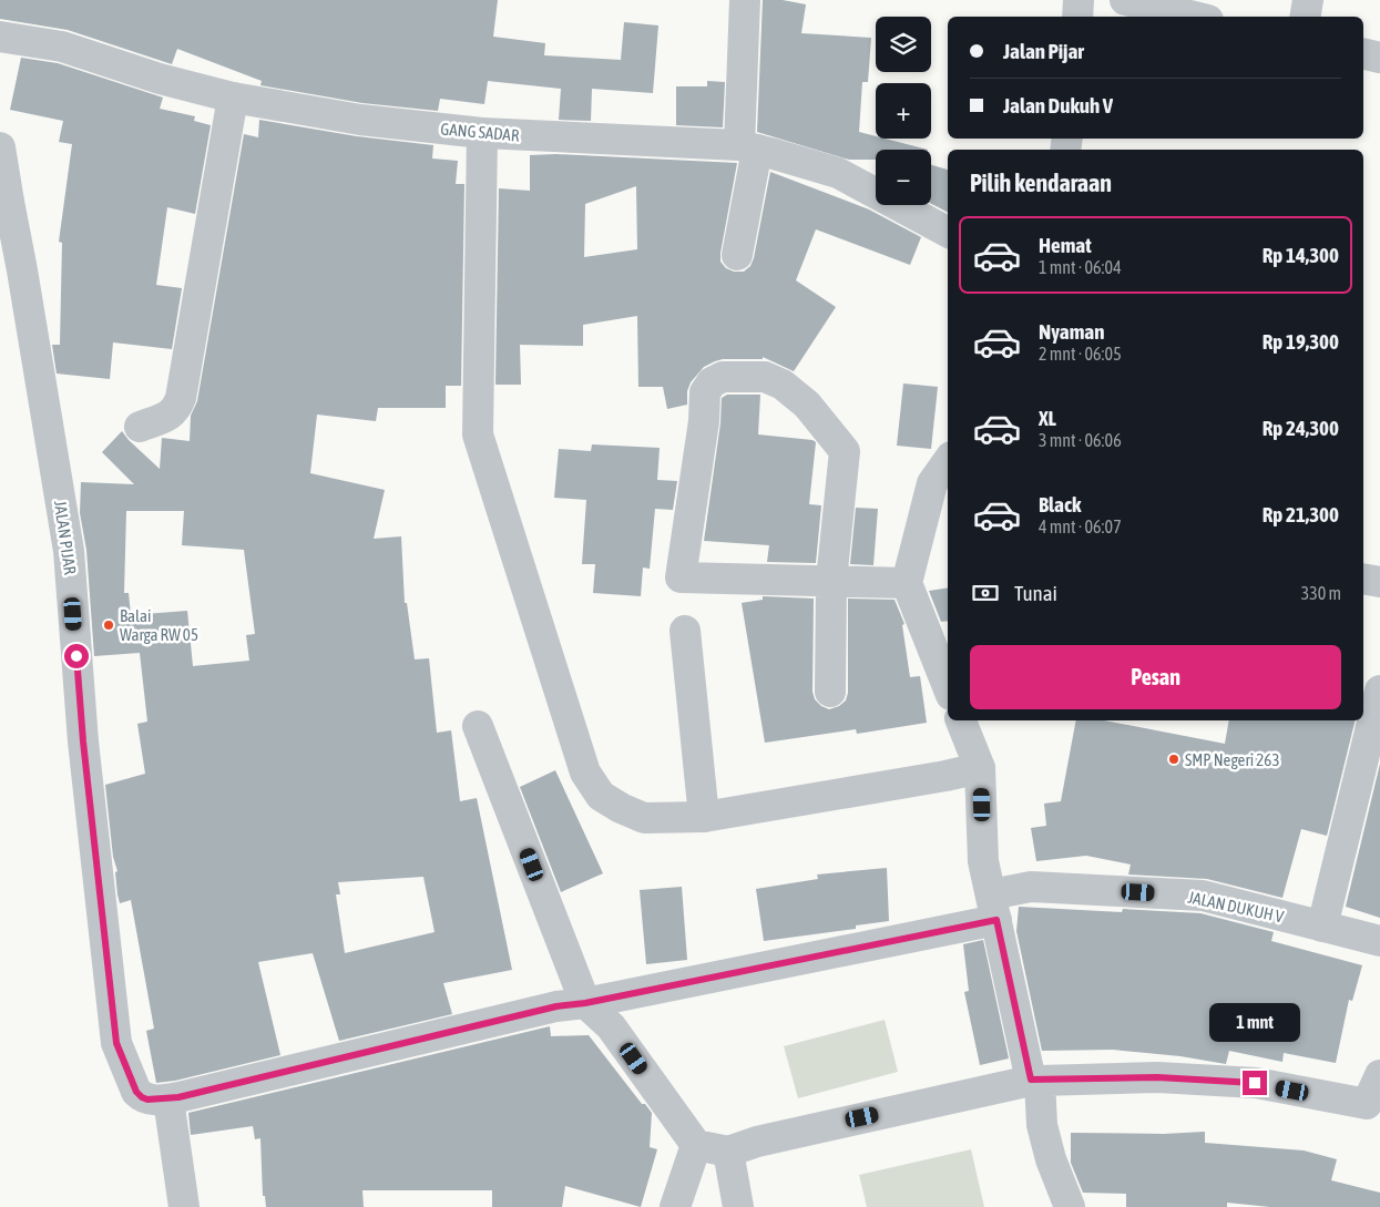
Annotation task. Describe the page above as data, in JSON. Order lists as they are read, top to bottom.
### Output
{
  "streets": {
    "street": ["GANG SADAR", "JALAN PIJAR", "JALAN DUKUH V"]
  },
  "crossings": [
    ["JALAN PIJAR", "JALAN DUKUH V"]
  ],
  "places": ["Balai Warga RW 05", "SMP Negeri 263"],
  "page": {
    "map_buttons": ["+", "−"],
    "banner": ["Jalan Pijar", "Jalan Dukuh V"],
    "heading": "Pilih kendaraan",
    "list": [
      {
        "name": "Hemat",
        "note": "1 mnt · 06:04",
        "value": "Rp 14,300"
      },
      {
        "name": "Nyaman",
        "note": "2 mnt · 06:05",
        "value": "Rp 19,300"
      },
      {
        "name": "XL",
        "note": "3 mnt · 06:06",
        "value": "Rp 24,300"
      },
      {
        "name": "Black",
        "note": "4 mnt · 06:07",
        "value": "Rp 21,300"
      }
    ],
    "pay": ["Tunai", "330 m"],
    "buttons": "Pesan",
    "bubble": "1 mnt"
  }
}
